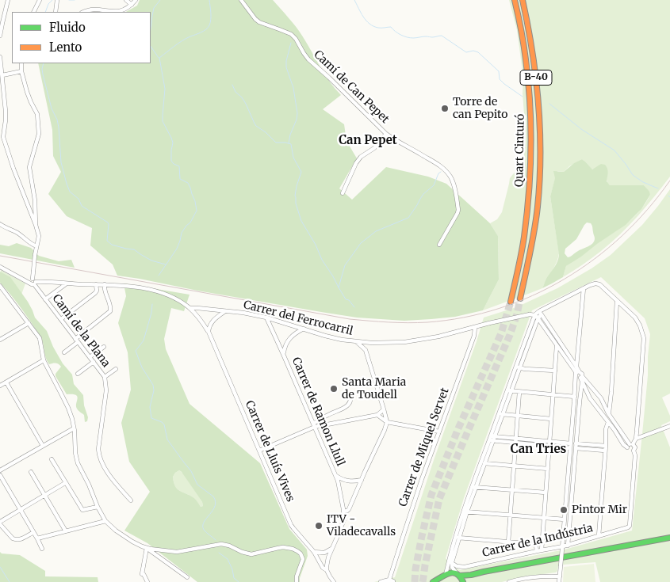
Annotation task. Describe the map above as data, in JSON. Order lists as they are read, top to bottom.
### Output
{
  "streets": {
    "main road": ["B-40", "Quart Cinturó"],
    "street": [
      "Camí de Can Pepet",
      "Carrer del Ferrocarril",
      "Camí de la Plana",
      "Carrer de Ramon Llull",
      "Carrer de Miquel Servet",
      "Carrer de Lluís Vives",
      "Carrer de la Indústria"
    ]
  },
  "crossings": [
    ["Carrer del Ferrocarril", "Carrer de Ramon Llull"],
    ["Carrer del Ferrocarril", "Carrer de Miquel Servet"],
    ["Carrer del Ferrocarril", "Carrer de Lluís Vives"]
  ],
  "districts": ["Can Pepet", "Can Tries"],
  "places": [
    "Torre de can Pepito",
    "Santa Maria de Toudell",
    "Pintor Mir",
    "ITV - Viladecavalls"
  ],
  "legend": ["Fluido", "Lento"]
}
